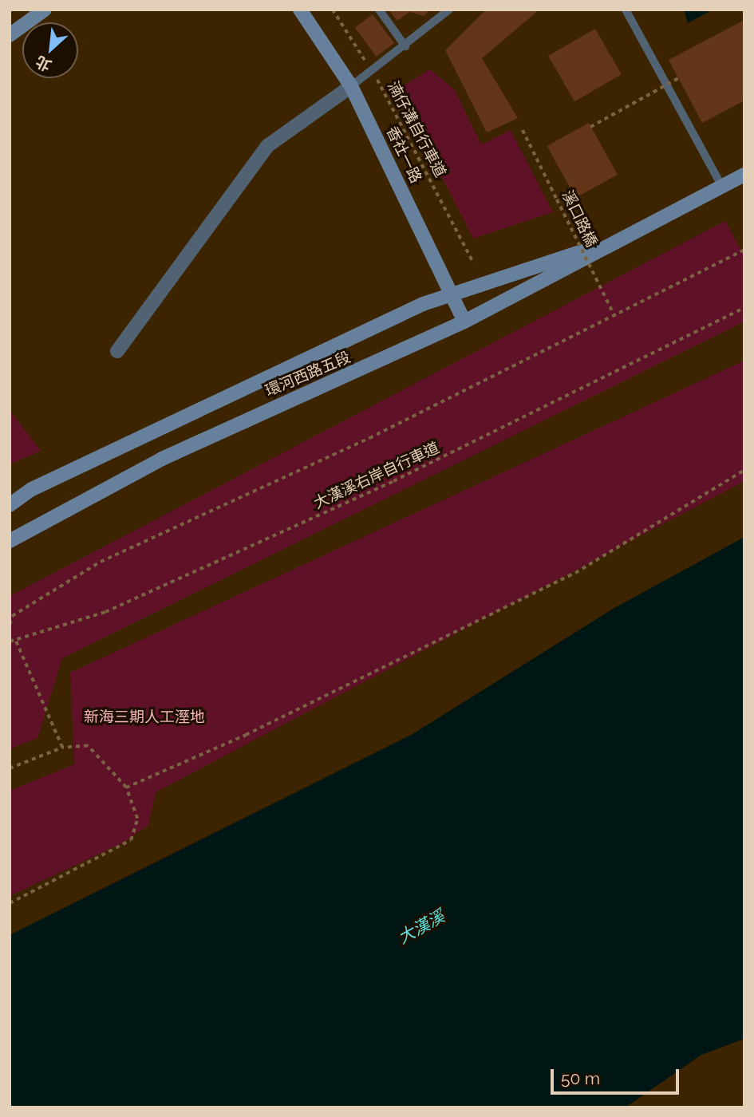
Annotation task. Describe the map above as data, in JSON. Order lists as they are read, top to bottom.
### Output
{
  "streets": {
    "street": ["香社一路", "環河西路五段"],
    "path": ["湳仔溝自行車道", "溪口路橋", "大漢溪右岸自行車道"]
  },
  "crossings": [
    ["香社一路", "環河西路五段"]
  ],
  "water": ["大漢溪"],
  "parks": ["新海三期人工溼地"],
  "scale_bar": "50 m",
  "north": "bottom left"
}
